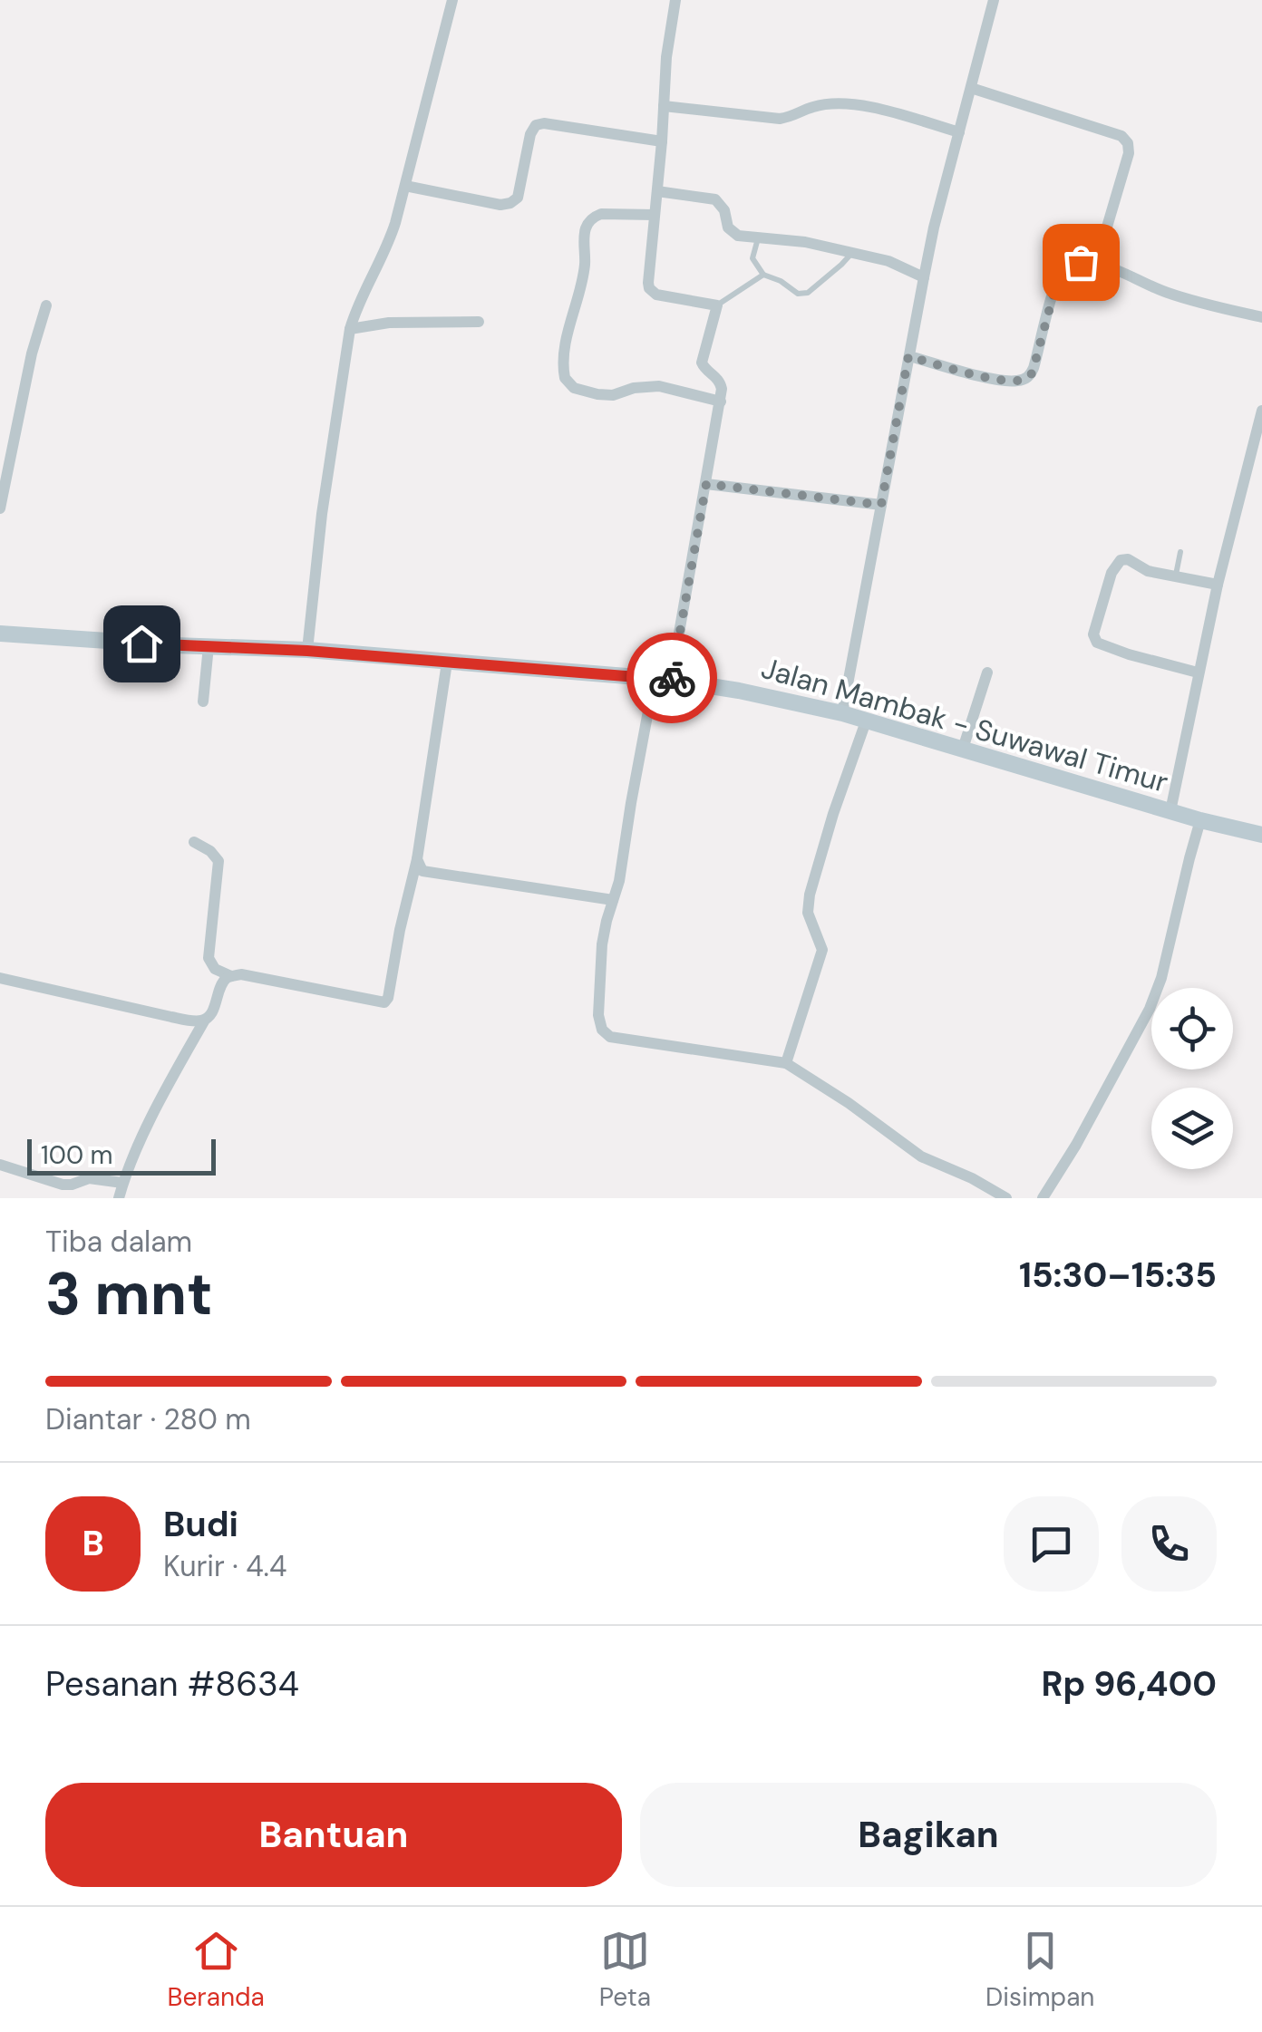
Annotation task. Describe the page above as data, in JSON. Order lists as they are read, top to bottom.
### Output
{
  "streets": {
    "street": ["Jalan Mambak - Suwawal Timur"]
  },
  "scale_bar": "100 m",
  "page": {
    "scale": "100 m",
    "heading": ["3 mnt", "Tiba dalam", "15:30–15:35"],
    "panel": [
      "Budi",
      "Kurir · 4.4",
      "Pesanan #8634",
      "Rp 96,400"
    ],
    "bar": "Diantar · 280 m",
    "round": "B",
    "buttons": ["Bantuan", "Bagikan"],
    "tabs": ["Beranda", "Peta", "Disimpan"]
  }
}
